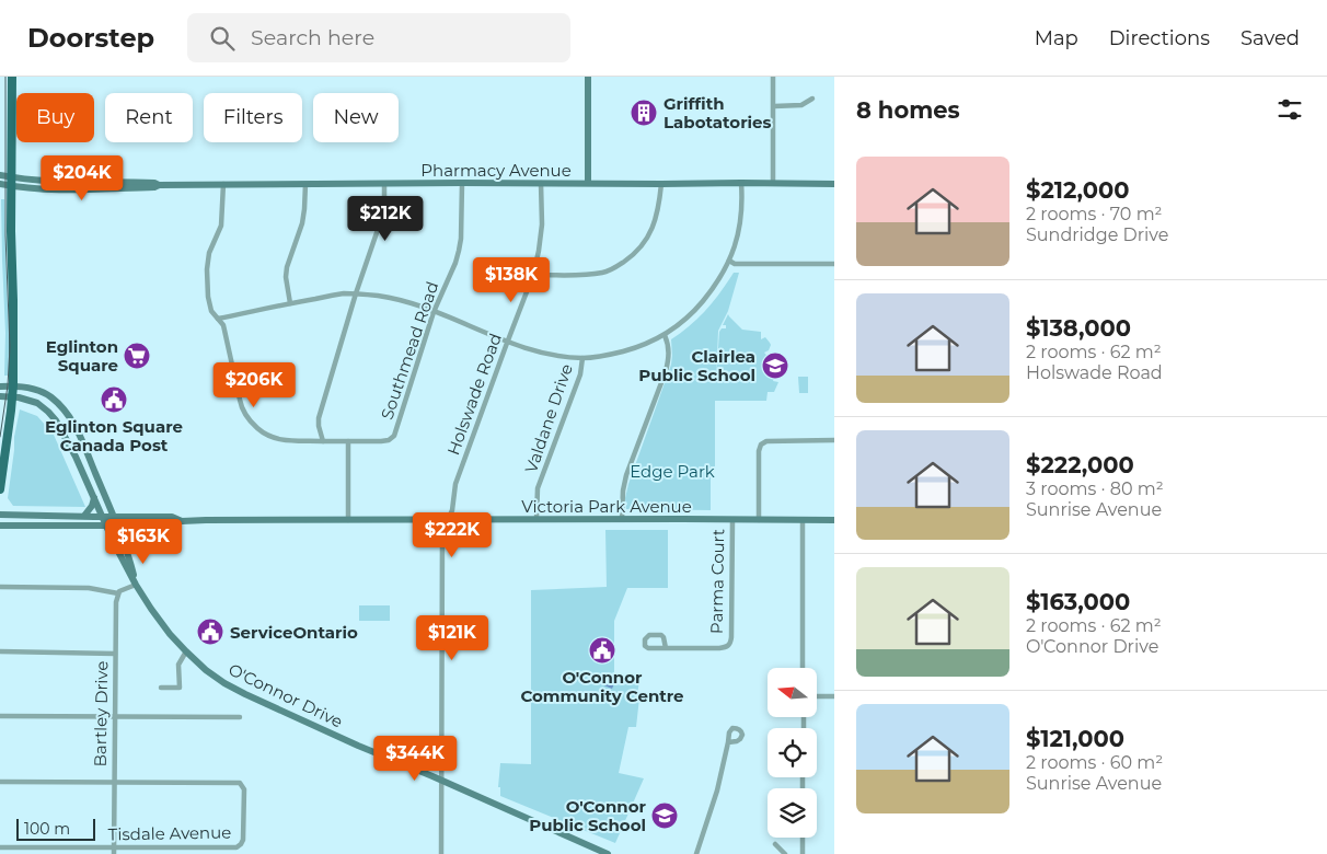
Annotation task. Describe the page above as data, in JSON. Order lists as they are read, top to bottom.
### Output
{
  "streets": {
    "main road": ["Pharmacy Avenue", "Victoria Park Avenue", "O'Connor Drive"],
    "street": [
      "Southmead Road",
      "Holswade Road",
      "Valdane Drive",
      "Parma Court",
      "Bartley Drive",
      "Tisdale Avenue"
    ]
  },
  "crossings": [
    ["Pharmacy Avenue", "Southmead Road"],
    ["Pharmacy Avenue", "Holswade Road"],
    ["Holswade Road", "Victoria Park Avenue"],
    ["Holswade Road", "O'Connor Drive"],
    ["Valdane Drive", "Victoria Park Avenue"],
    ["Victoria Park Avenue", "Parma Court"],
    ["Victoria Park Avenue", "O'Connor Drive"],
    ["Bartley Drive", "Tisdale Avenue"]
  ],
  "parks": ["Edge Park"],
  "places": {
    "building": ["Griffith Labotatories"],
    "supermarket": ["Eglinton Square"],
    "school or university": ["Clairlea Public School", "O'Connor Public School"],
    "public building": ["Eglinton Square Canada Post", "ServiceOntario", "O'Connor Community Centre"]
  },
  "scale_bar": "100 m",
  "north": "left",
  "page": {
    "header": "Doorstep",
    "search": "Search here",
    "nav": ["Map", "Directions", "Saved"],
    "heading": "8 homes",
    "chip": [
      "Buy",
      "Rent",
      "Filters",
      "New"
    ],
    "list": [
      {
        "name": "$212,000",
        "note": "2 rooms · 70 m² · Sundridge Drive"
      },
      {
        "name": "$138,000",
        "note": "2 rooms · 62 m² · Holswade Road"
      },
      {
        "name": "$222,000",
        "note": "3 rooms · 80 m² · Sunrise Avenue"
      },
      {
        "name": "$163,000",
        "note": "2 rooms · 62 m² · O'Connor Drive"
      },
      {
        "name": "$121,000",
        "note": "2 rooms · 60 m² · Sunrise Avenue"
      }
    ],
    "price": [
      "$204K",
      "$212K",
      "$138K",
      "$206K",
      "$222K",
      "$163K",
      "$121K",
      "$344K"
    ],
    "scale": "100 m"
  }
}
